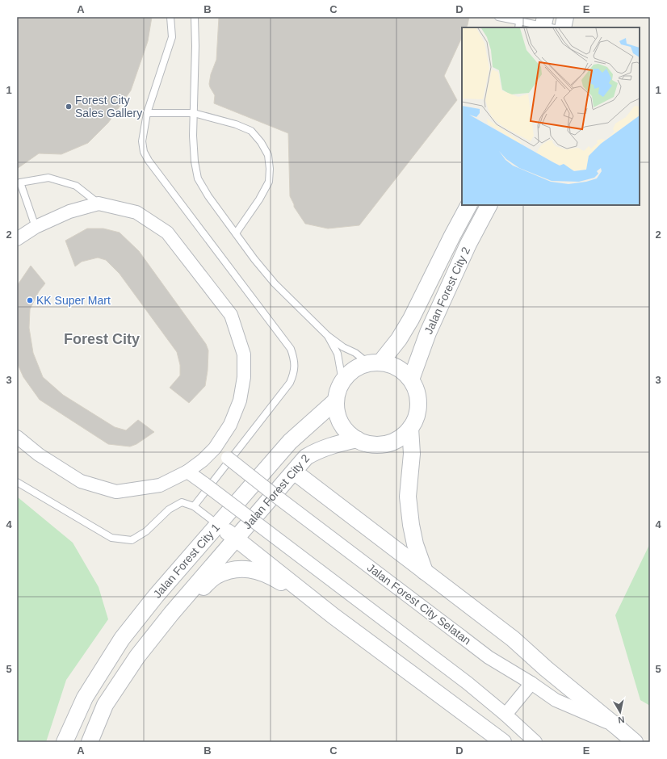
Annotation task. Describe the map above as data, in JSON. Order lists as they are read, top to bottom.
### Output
{
  "streets": {
    "street": ["Jalan Forest City 2", "Jalan Forest City 1", "Jalan Forest City Selatan"]
  },
  "crossings": [
    ["Jalan Forest City 2", "Jalan Forest City 1"]
  ],
  "districts": ["Forest City"],
  "places": ["Forest City Sales Gallery", "KK Super Mart"],
  "north": "bottom",
  "grid": {
    "columns": [
      "A",
      "B",
      "C",
      "D",
      "E"
    ],
    "rows": [
      "1",
      "2",
      "3",
      "4",
      "5"
    ]
  }
}
